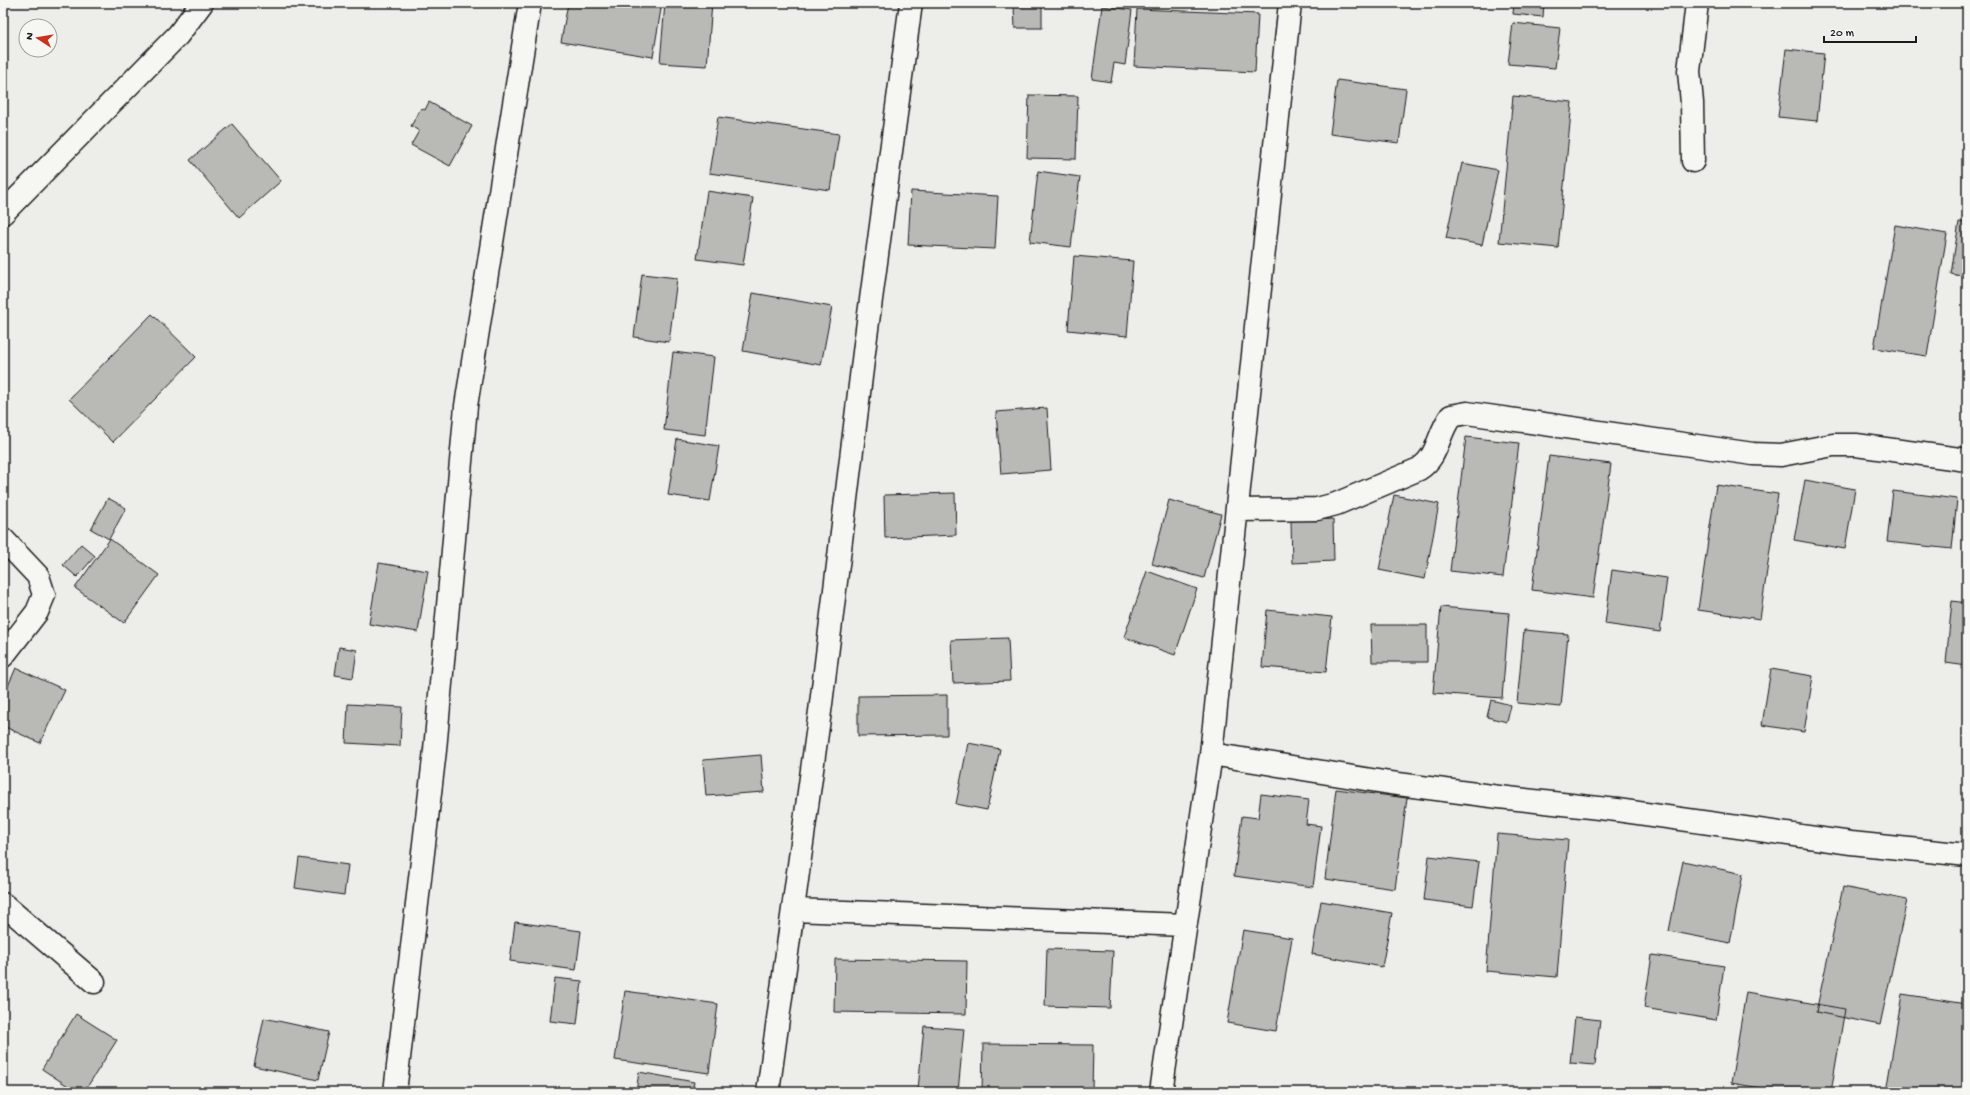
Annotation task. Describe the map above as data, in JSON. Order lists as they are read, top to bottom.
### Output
{
  "scale_bar": "20 m",
  "north": "left"
}
